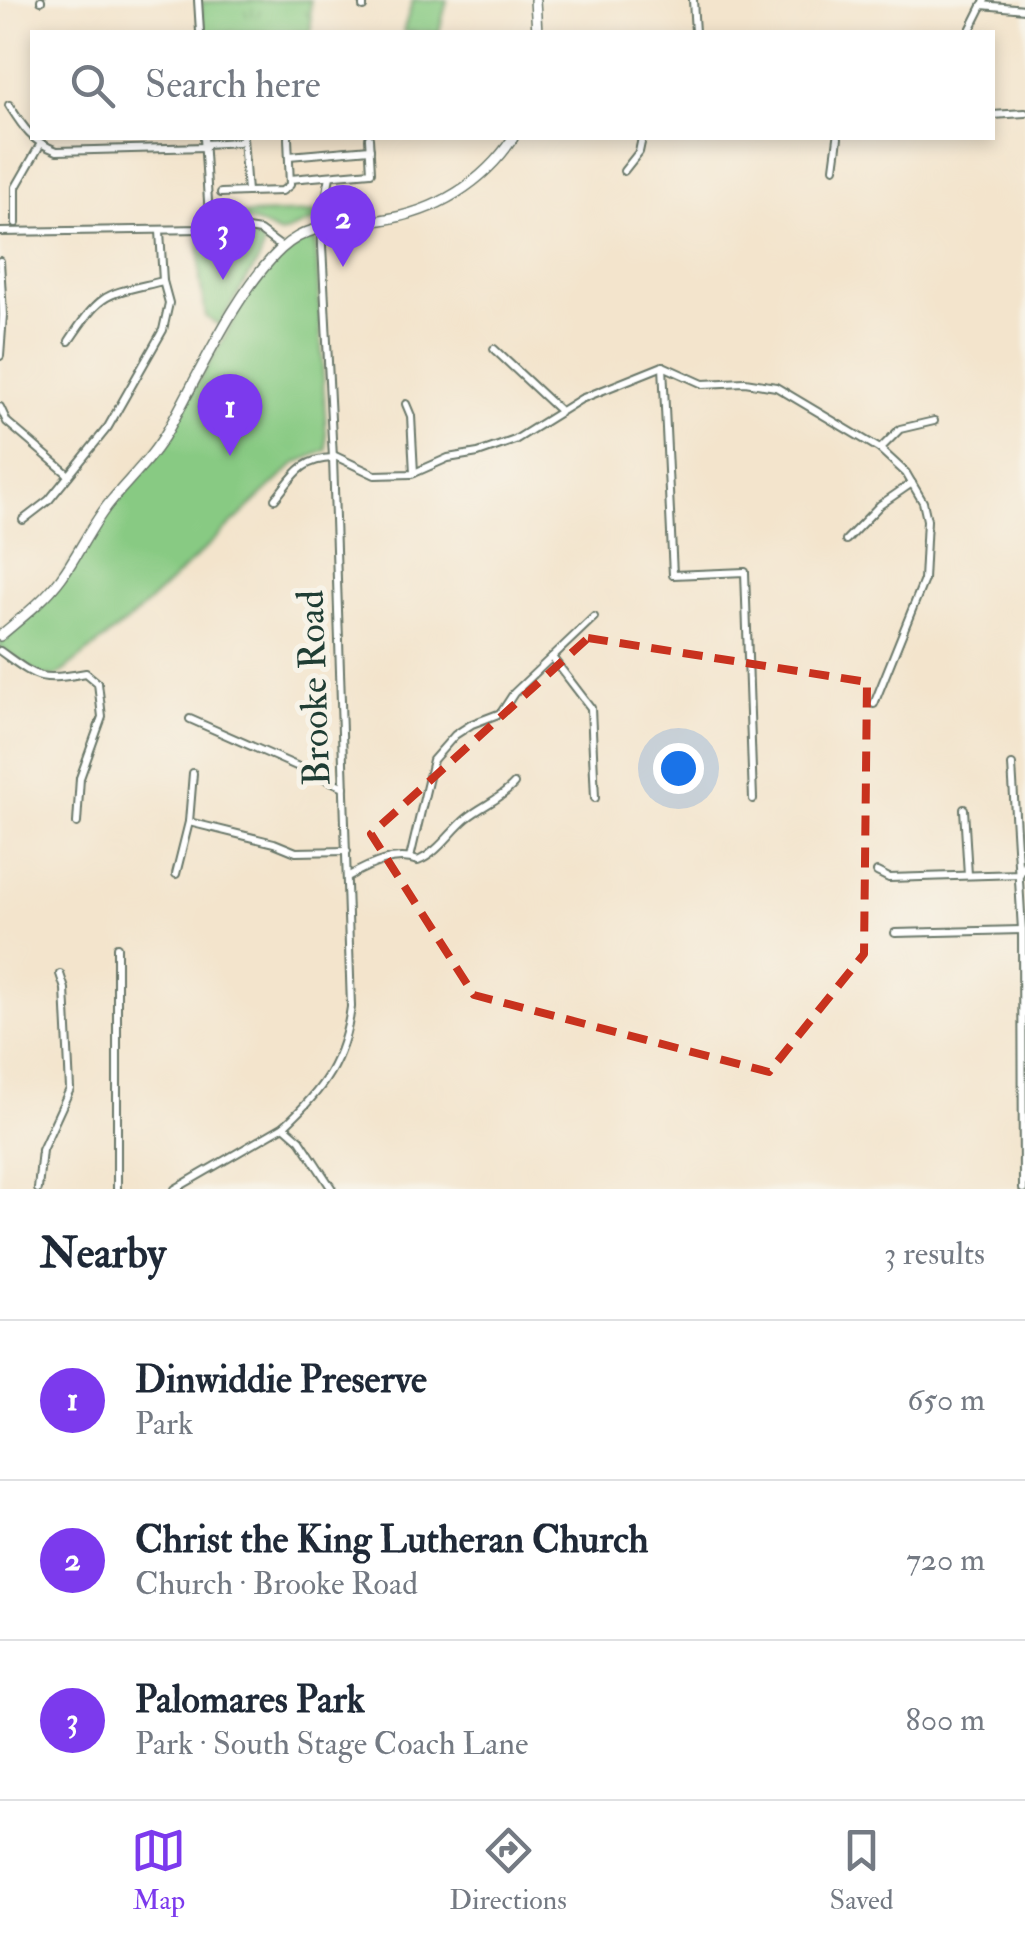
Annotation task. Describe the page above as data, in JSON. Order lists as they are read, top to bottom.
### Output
{
  "streets": {
    "street": ["Brooke Road"]
  },
  "page": {
    "search": "Search here",
    "pins": ["2", "3", "1"],
    "heading": ["Nearby", "3 results"],
    "list": [
      {
        "mark": "1",
        "name": "Dinwiddie Preserve",
        "note": "Park",
        "value": "650 m"
      },
      {
        "mark": "2",
        "name": "Christ the King Lutheran Church",
        "note": "Church · Brooke Road",
        "value": "720 m"
      },
      {
        "mark": "3",
        "name": "Palomares Park",
        "note": "Park · South Stage Coach Lane",
        "value": "800 m"
      }
    ],
    "nav": ["Map", "Directions", "Saved"]
  }
}
